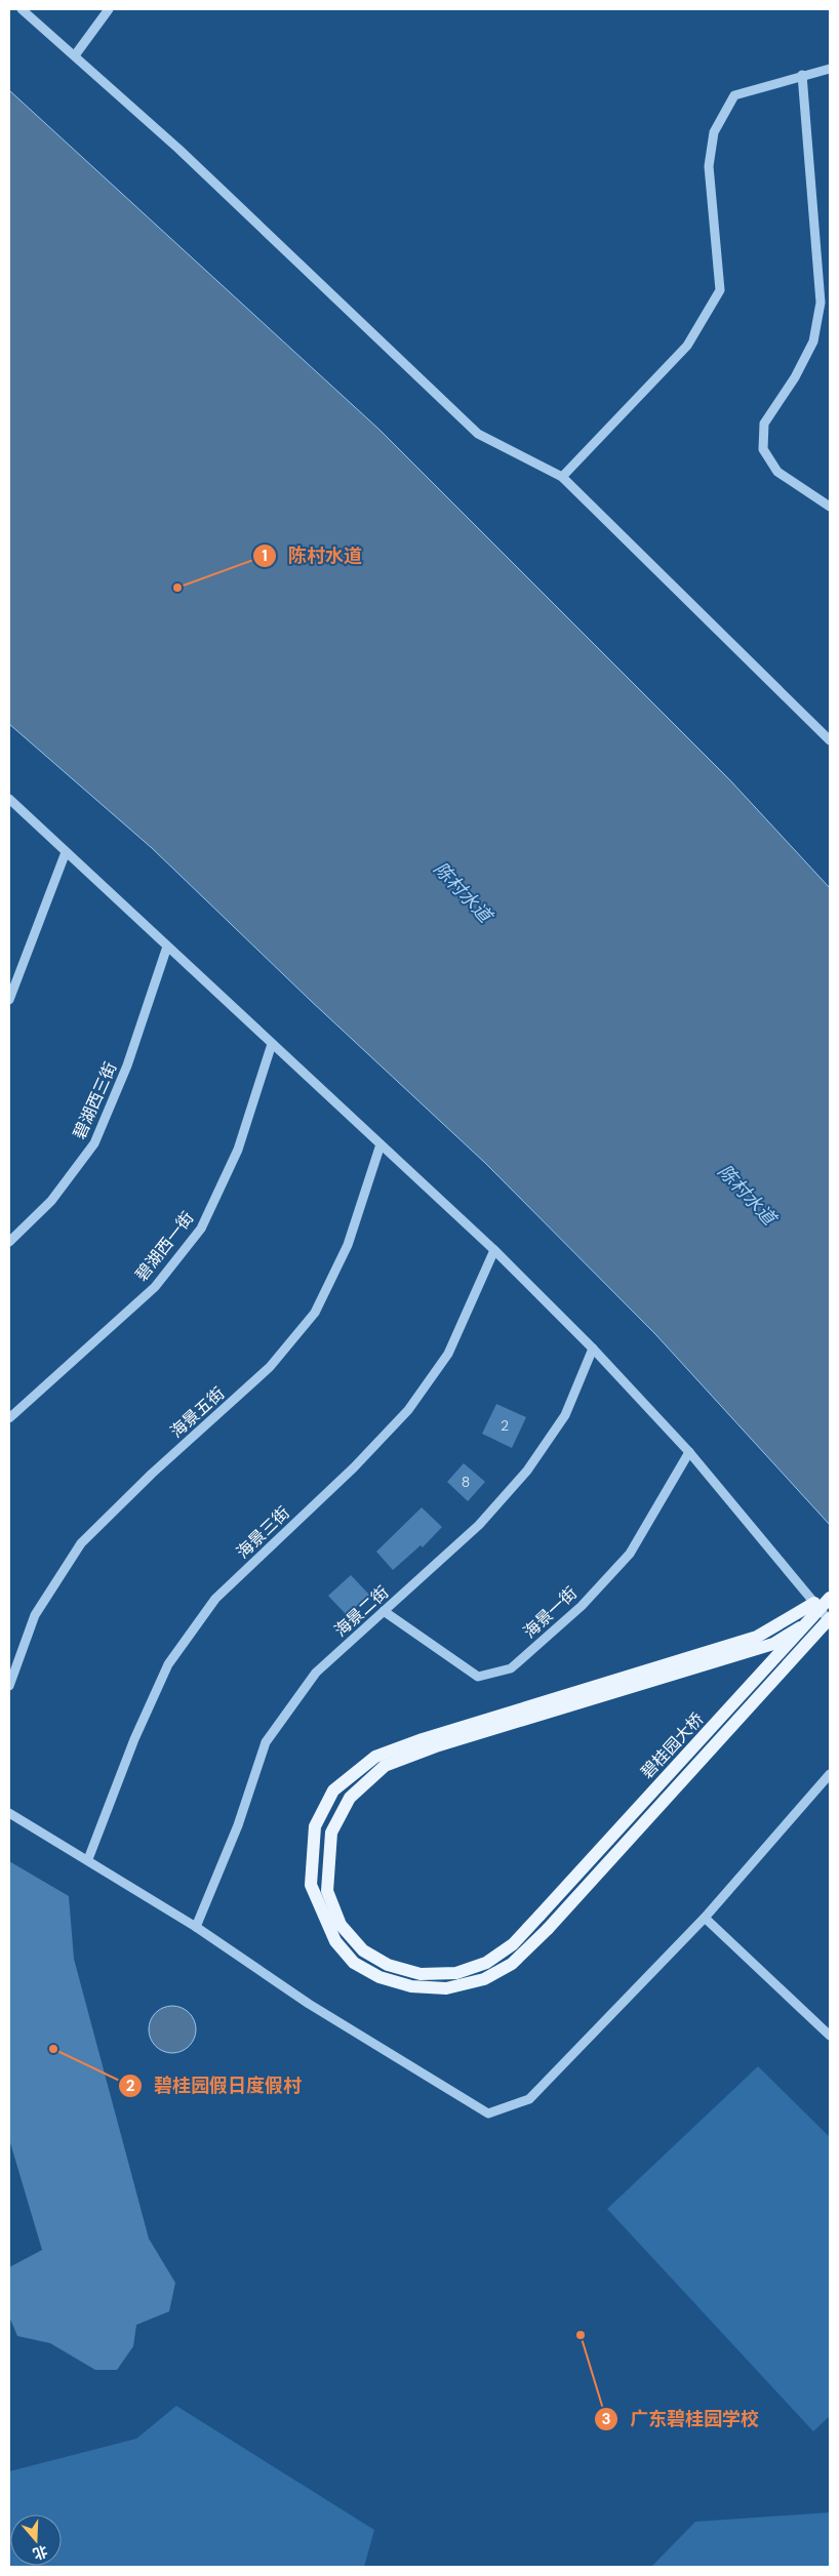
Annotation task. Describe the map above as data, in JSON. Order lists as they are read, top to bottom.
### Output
{
  "streets": {
    "main road": ["碧桂园大桥"],
    "street": [
      "碧湖西三街",
      "碧湖西一街",
      "海景五街",
      "海景三街",
      "海景二街",
      "海景一街"
    ]
  },
  "crossings": [
    ["海景二街", "海景一街"]
  ],
  "water": ["陈村水道"],
  "places": ["陈村水道", "碧桂园假日度假村", "广东碧桂园学校"],
  "house_numbers": ["2", "8"],
  "north": "bottom"
}
